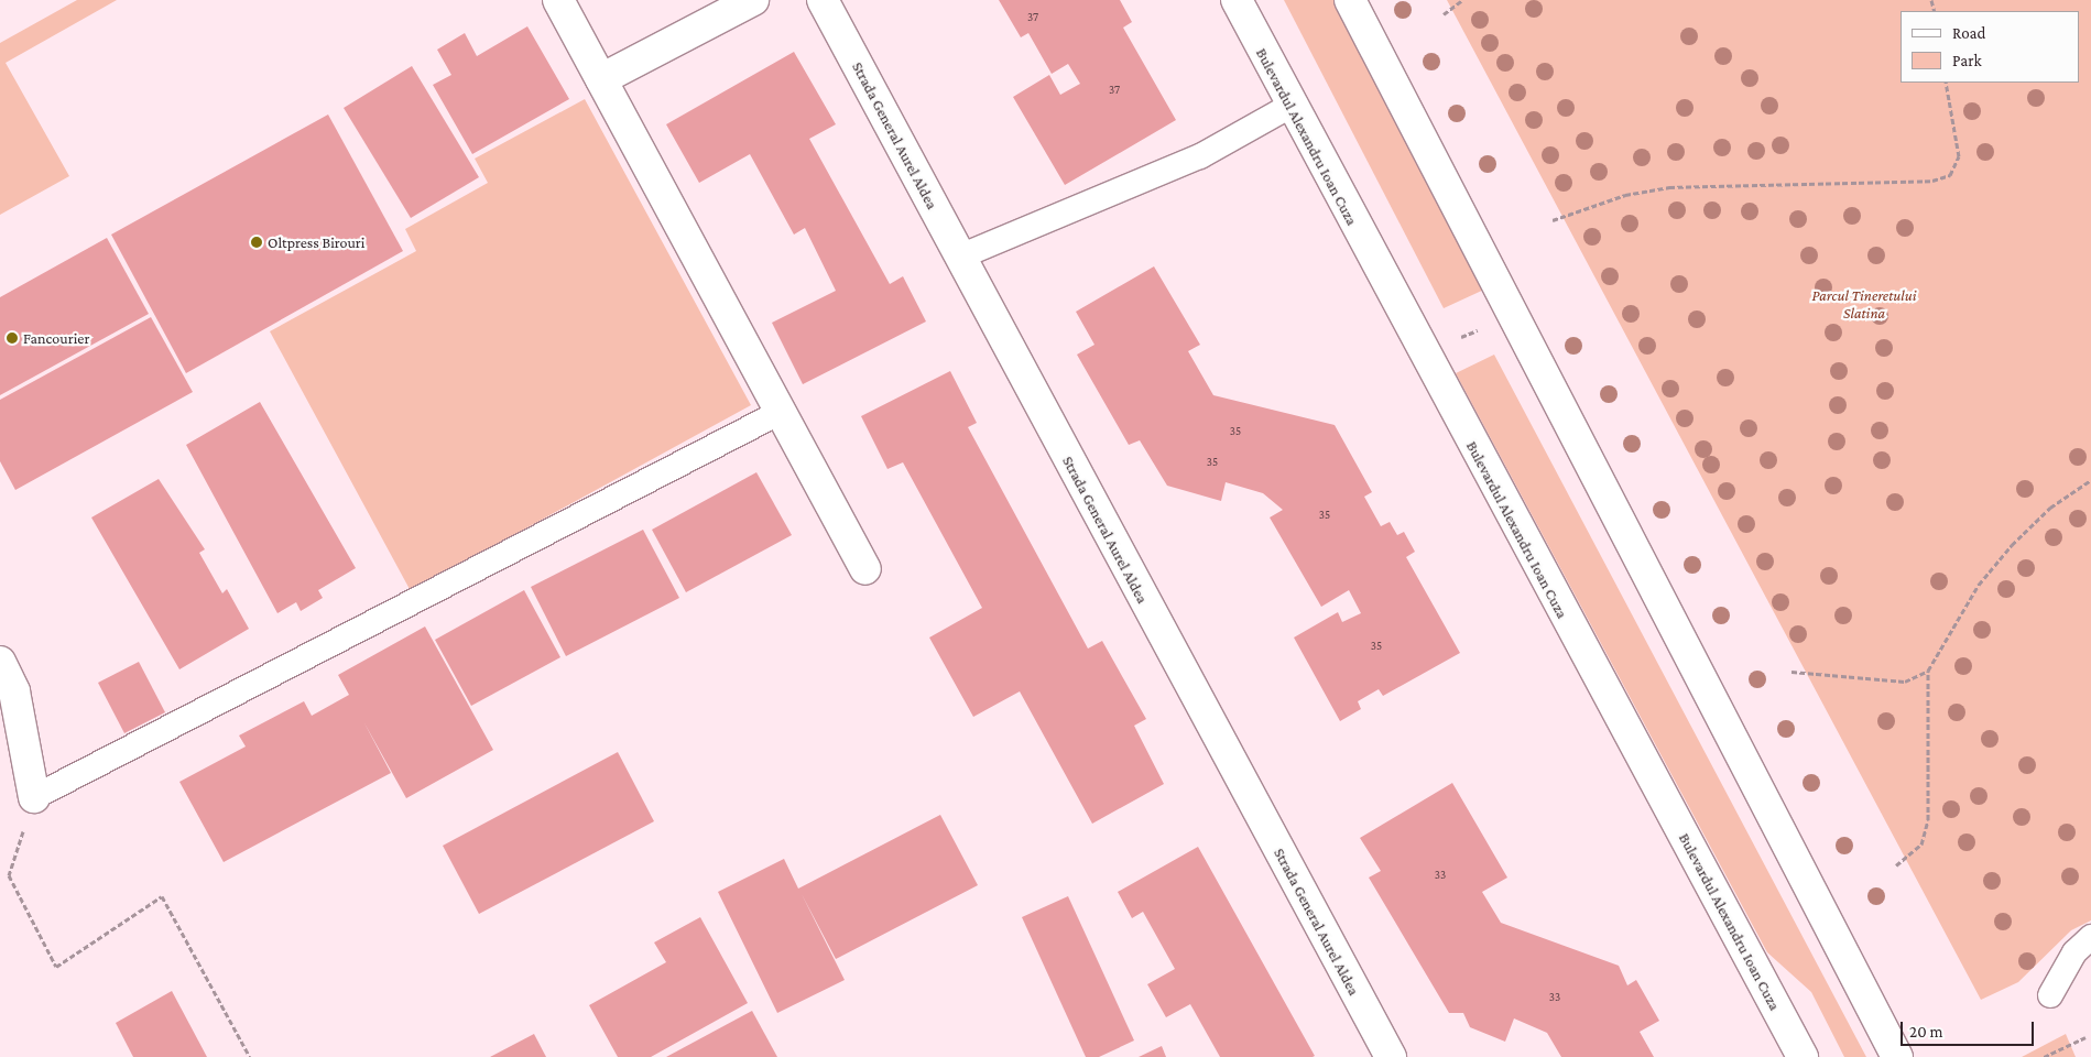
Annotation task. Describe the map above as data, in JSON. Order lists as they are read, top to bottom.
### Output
{
  "streets": {
    "main road": ["Strada General Aurel Aldea", "Bulevardul Alexandru Ioan Cuza"]
  },
  "parks": ["Parcul Tineretului Slatina"],
  "places": ["Oltpress Birouri", "Fancourier"],
  "house_numbers": [
    "37",
    "37",
    "35",
    "35",
    "35",
    "35",
    "33",
    "33"
  ],
  "legend": ["Road", "Park"],
  "scale_bar": "20 m"
}
